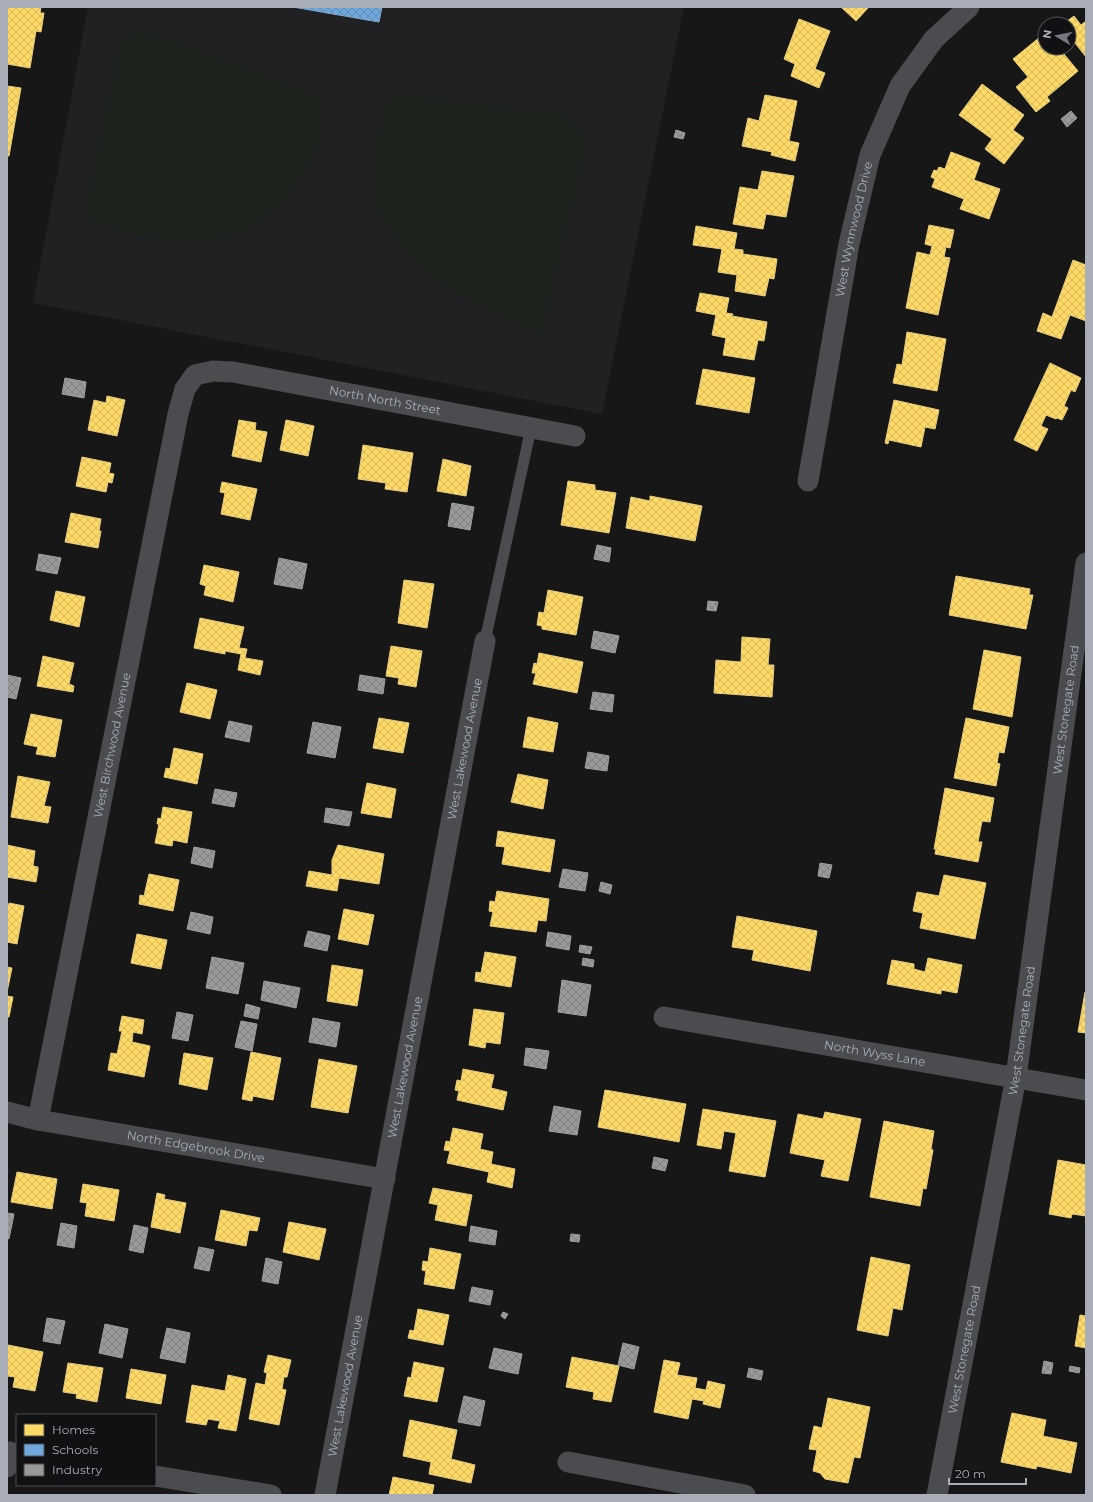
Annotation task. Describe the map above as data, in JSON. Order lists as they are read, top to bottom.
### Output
{
  "streets": {
    "street": [
      "West Wynnwood Drive",
      "North North Street",
      "West Stonegate Road",
      "West Birchwood Avenue",
      "West Lakewood Avenue",
      "North Wyss Lane",
      "North Edgebrook Drive"
    ]
  },
  "crossings": [
    ["North North Street", "West Birchwood Avenue"],
    ["West Stonegate Road", "North Wyss Lane"],
    ["West Birchwood Avenue", "North Edgebrook Drive"],
    ["West Lakewood Avenue", "North Edgebrook Drive"]
  ],
  "legend": ["Homes", "Schools", "Industry"],
  "scale_bar": "20 m",
  "north": "left"
}
